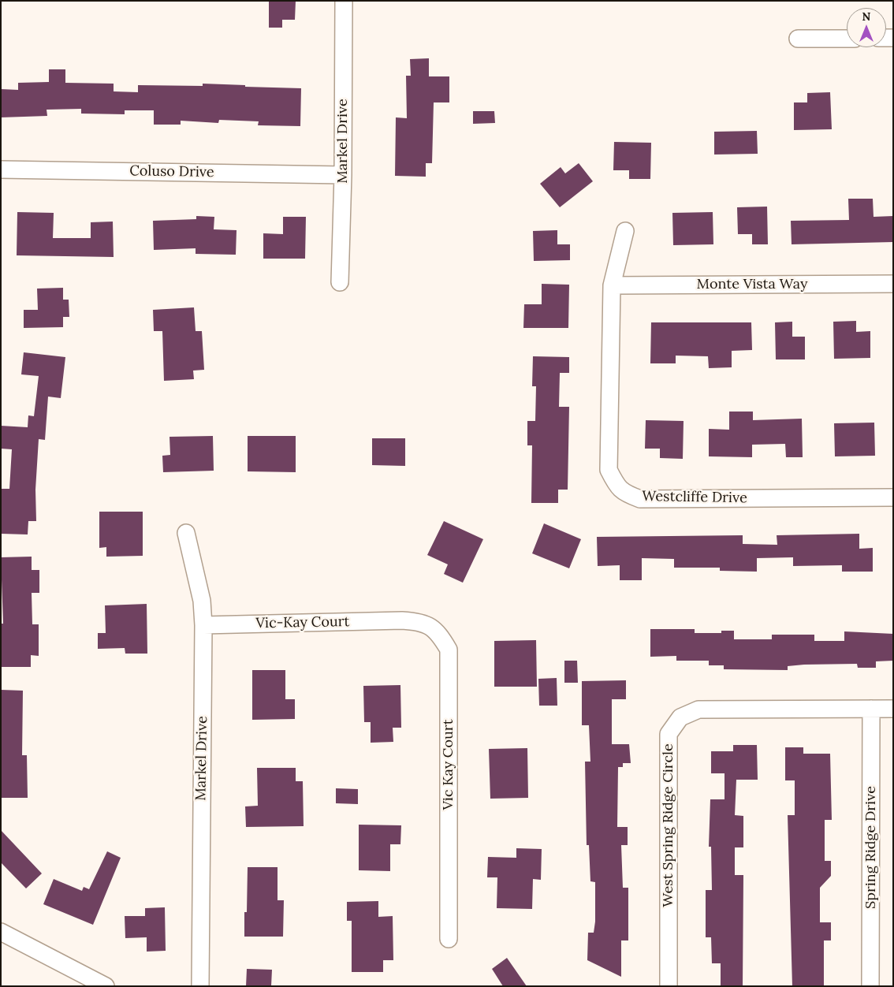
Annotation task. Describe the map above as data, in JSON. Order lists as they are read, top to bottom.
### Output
{
  "streets": {
    "street": [
      "Markel Drive",
      "Coluso Drive",
      "Monte Vista Way",
      "Westcliffe Drive",
      "Vic-Kay Court",
      "Vic Kay Court",
      "West Spring Ridge Circle",
      "Spring Ridge Drive"
    ]
  },
  "crossings": [
    ["Markel Drive", "Coluso Drive"],
    ["Markel Drive", "Vic-Kay Court"],
    ["Monte Vista Way", "Westcliffe Drive"],
    ["Vic-Kay Court", "Vic Kay Court"],
    ["West Spring Ridge Circle", "Spring Ridge Drive"]
  ],
  "north": "top"
}
